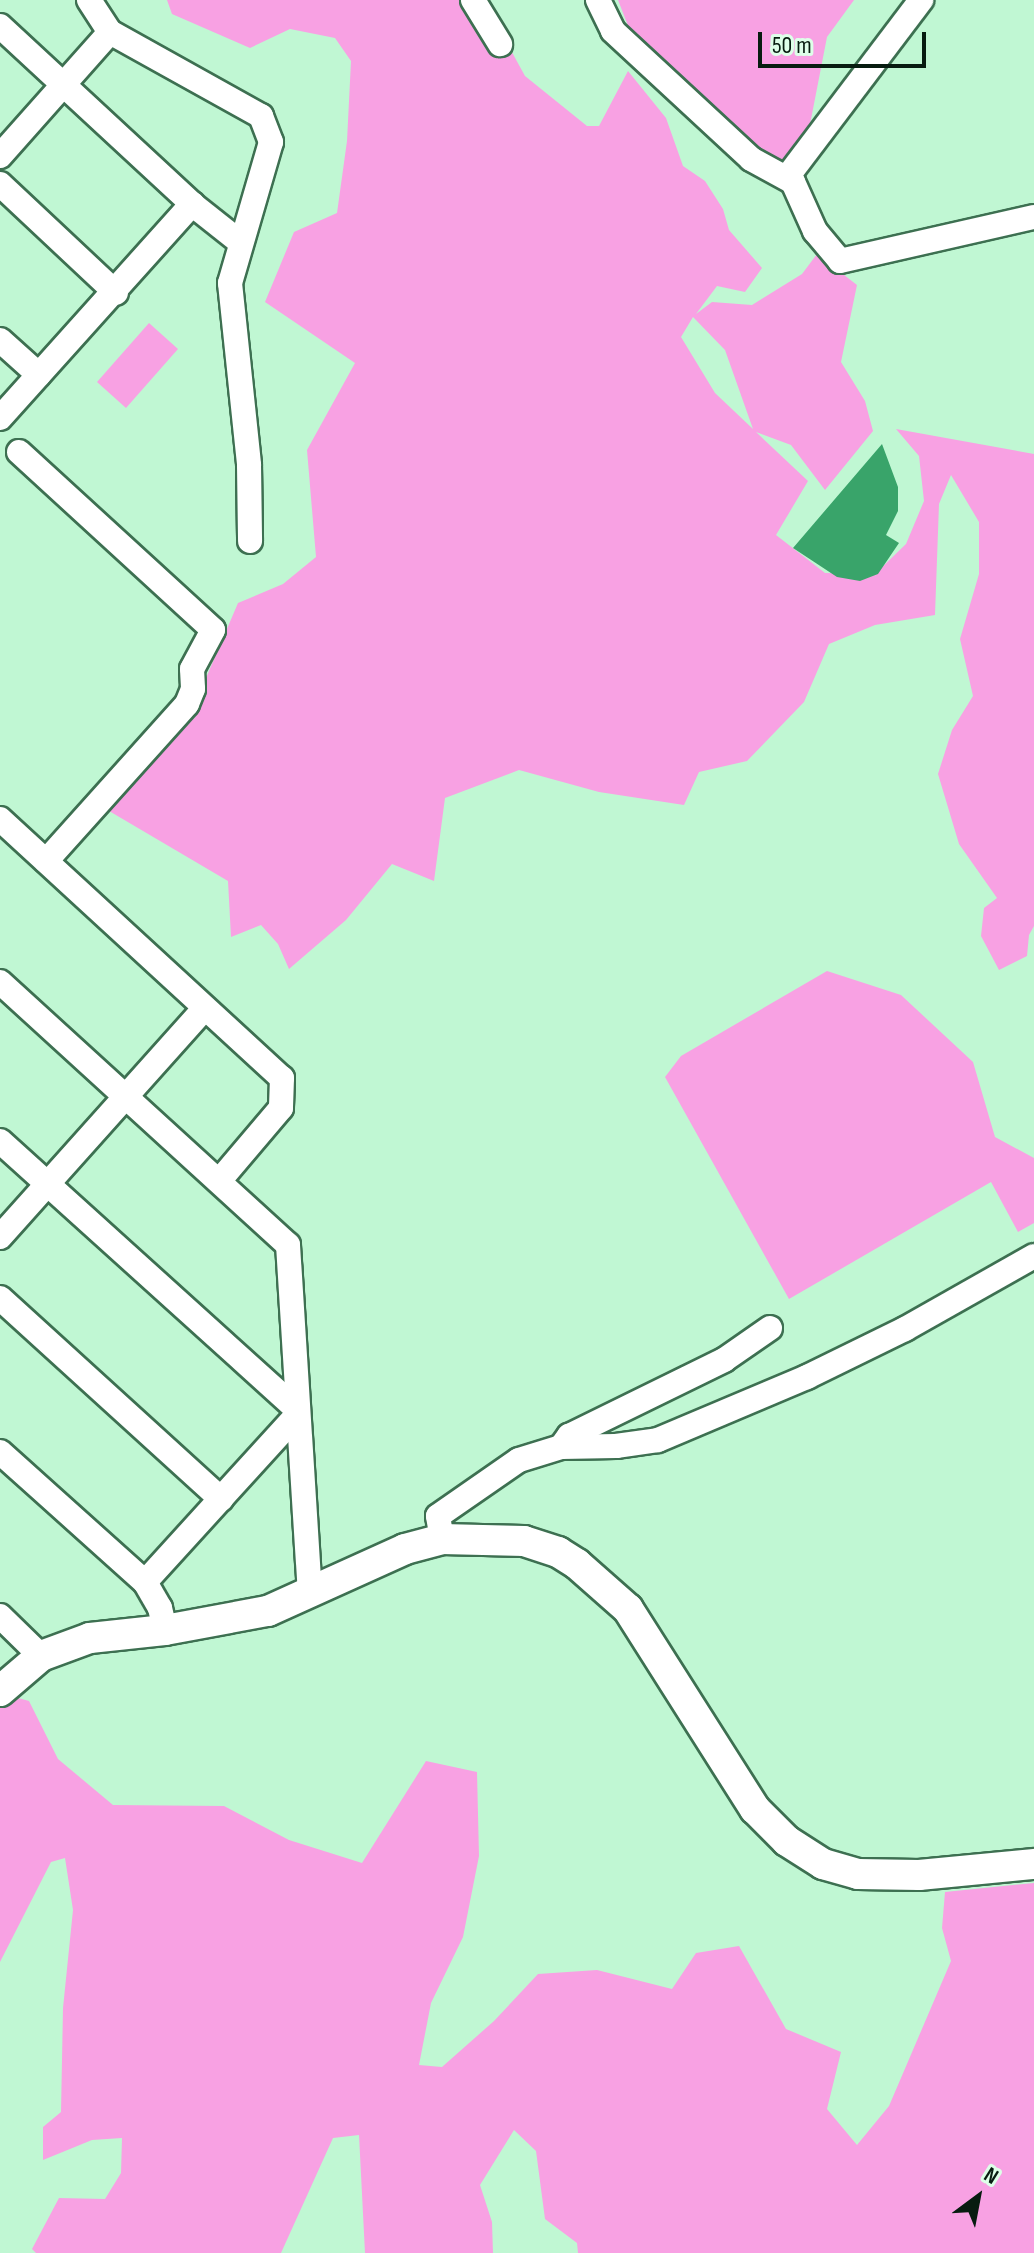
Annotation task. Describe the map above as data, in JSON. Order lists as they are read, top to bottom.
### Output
{
  "scale_bar": "50 m",
  "north": "top right"
}
